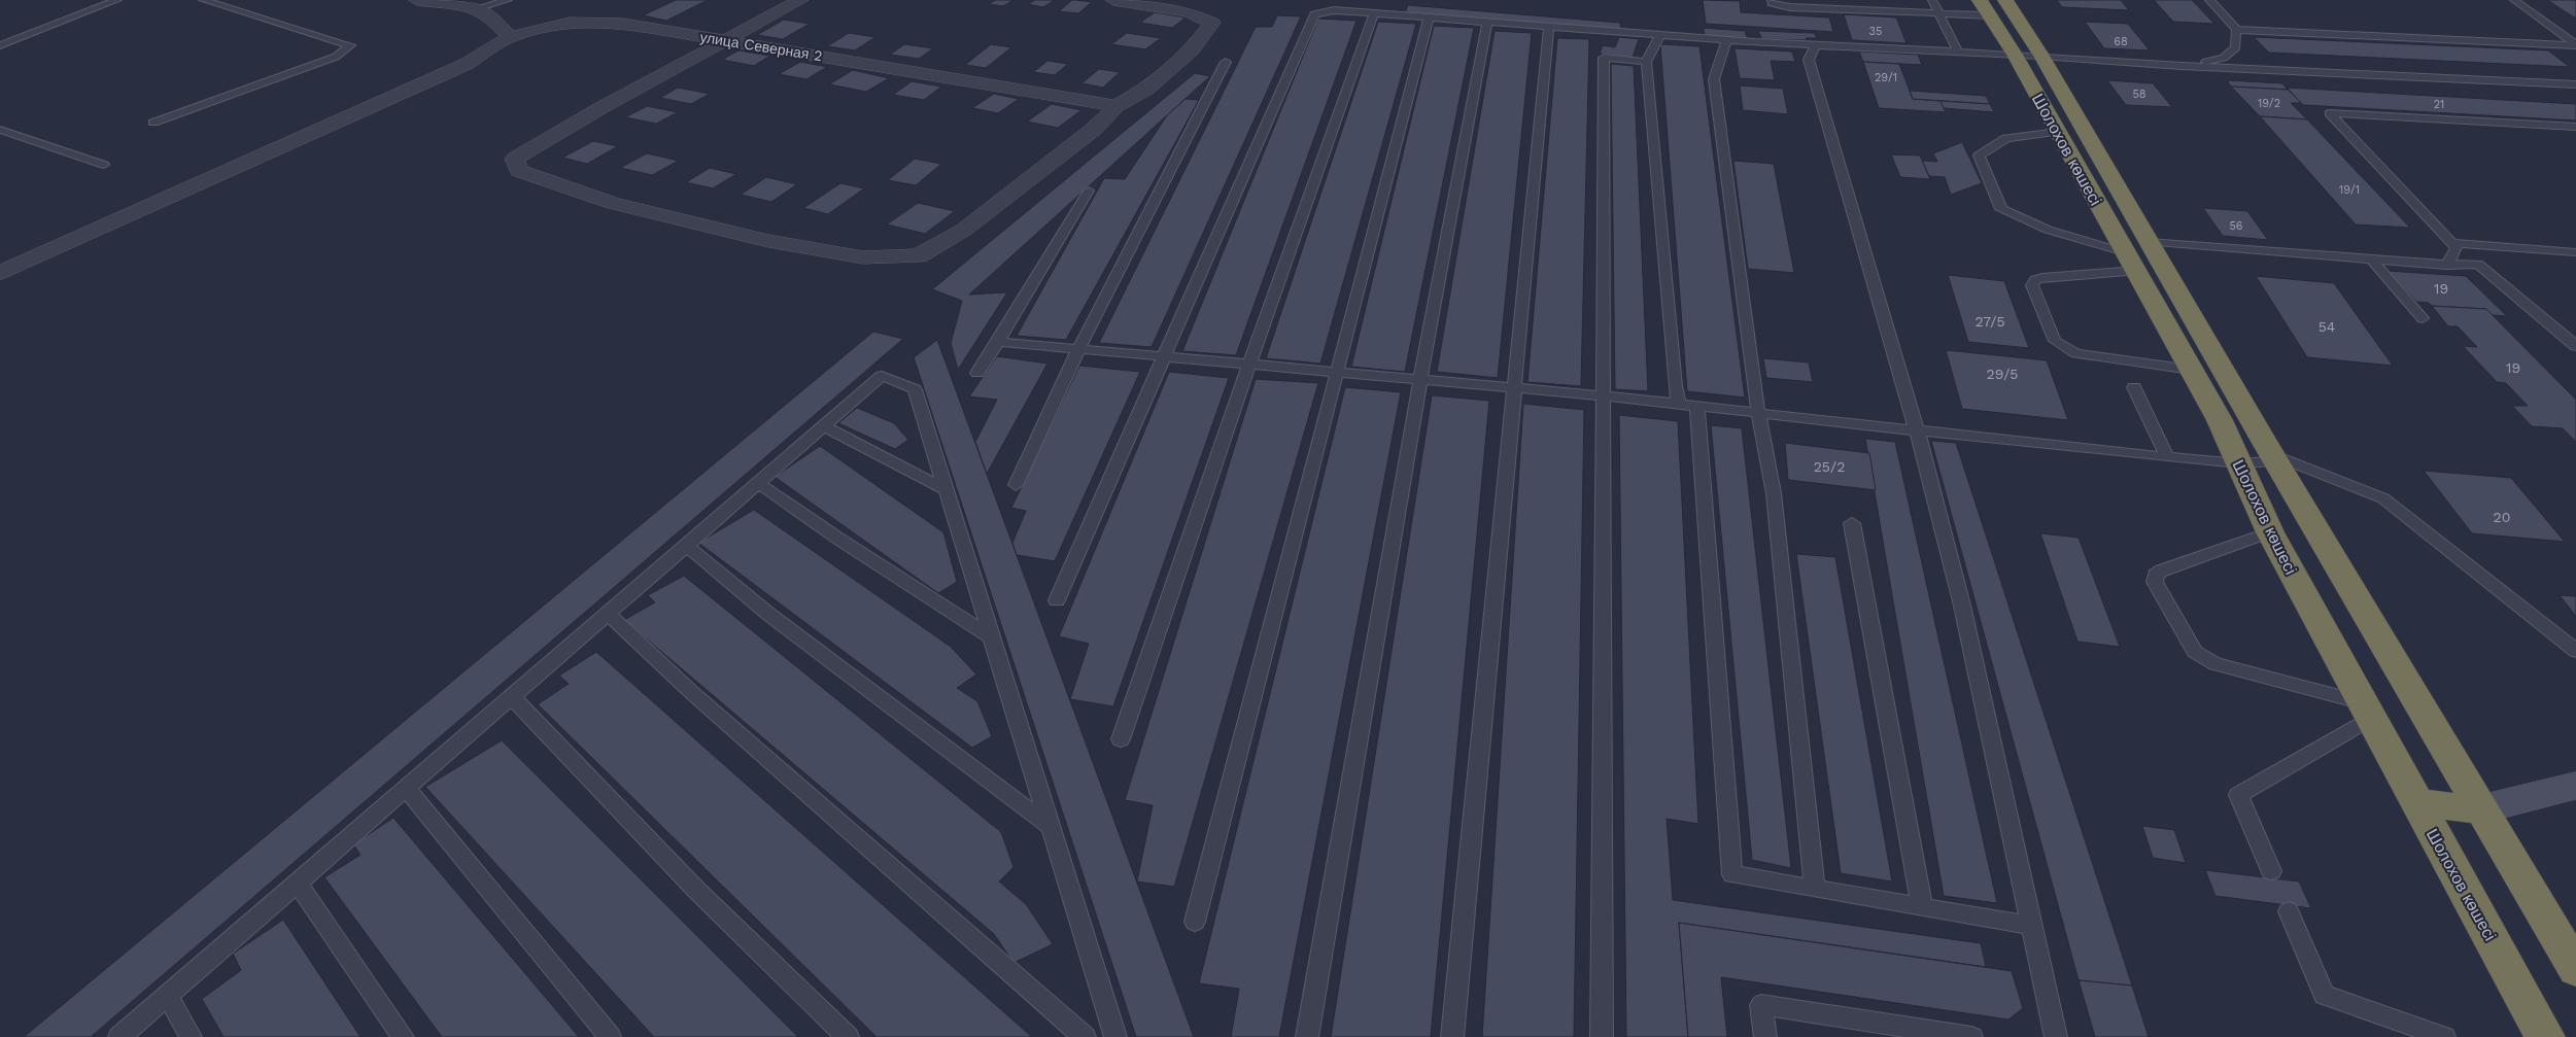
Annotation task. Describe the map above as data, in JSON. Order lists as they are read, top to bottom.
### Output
{
  "streets": {
    "highway": ["Шолохов көшесі"],
    "street": ["улица Северная 2"]
  },
  "house_numbers": [
    "35",
    "68",
    "29/1",
    "58",
    "19/2",
    "21",
    "19/1",
    "56",
    "19",
    "27/5",
    "54",
    "19",
    "29/5",
    "25/2",
    "20"
  ]
}
